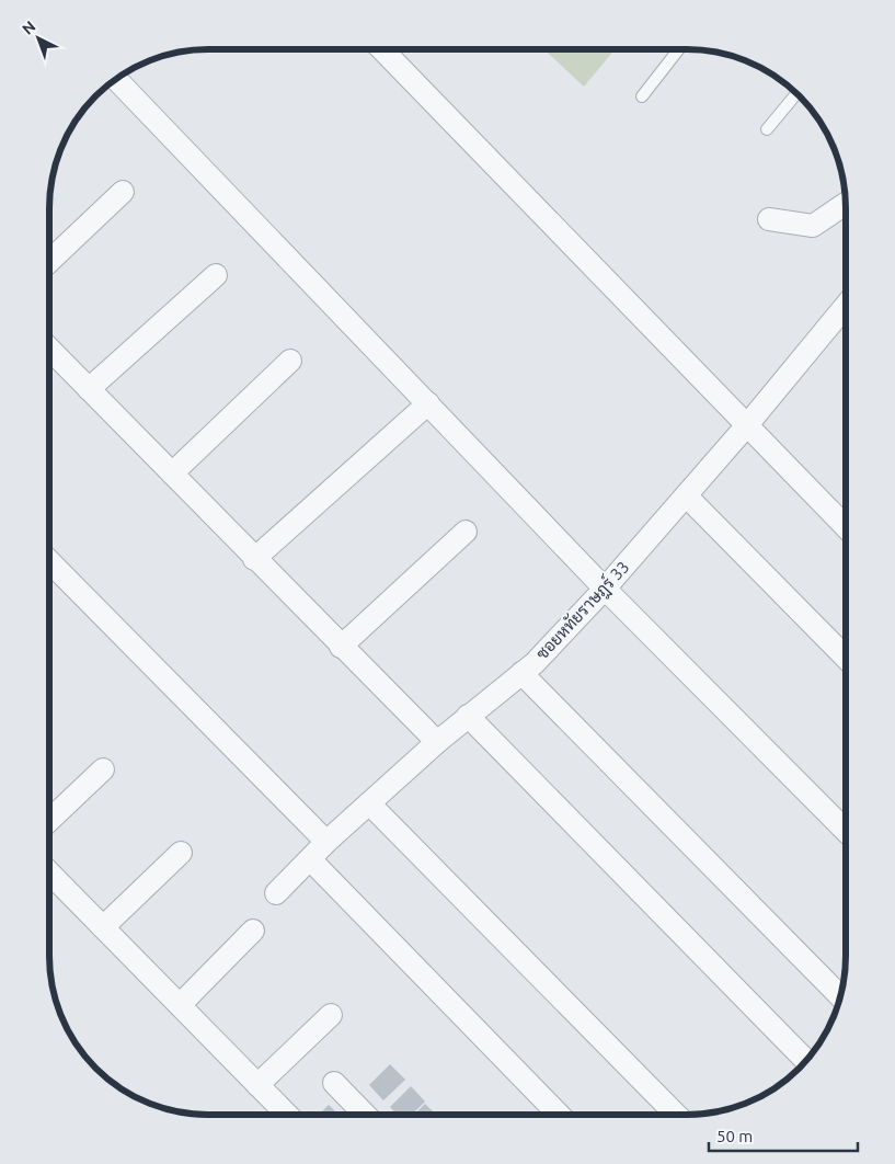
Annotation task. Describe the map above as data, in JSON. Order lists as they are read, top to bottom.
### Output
{
  "streets": {
    "street": ["ซอยหทัยราษฎร์ 33"]
  },
  "scale_bar": "50 m",
  "north": "top left"
}
